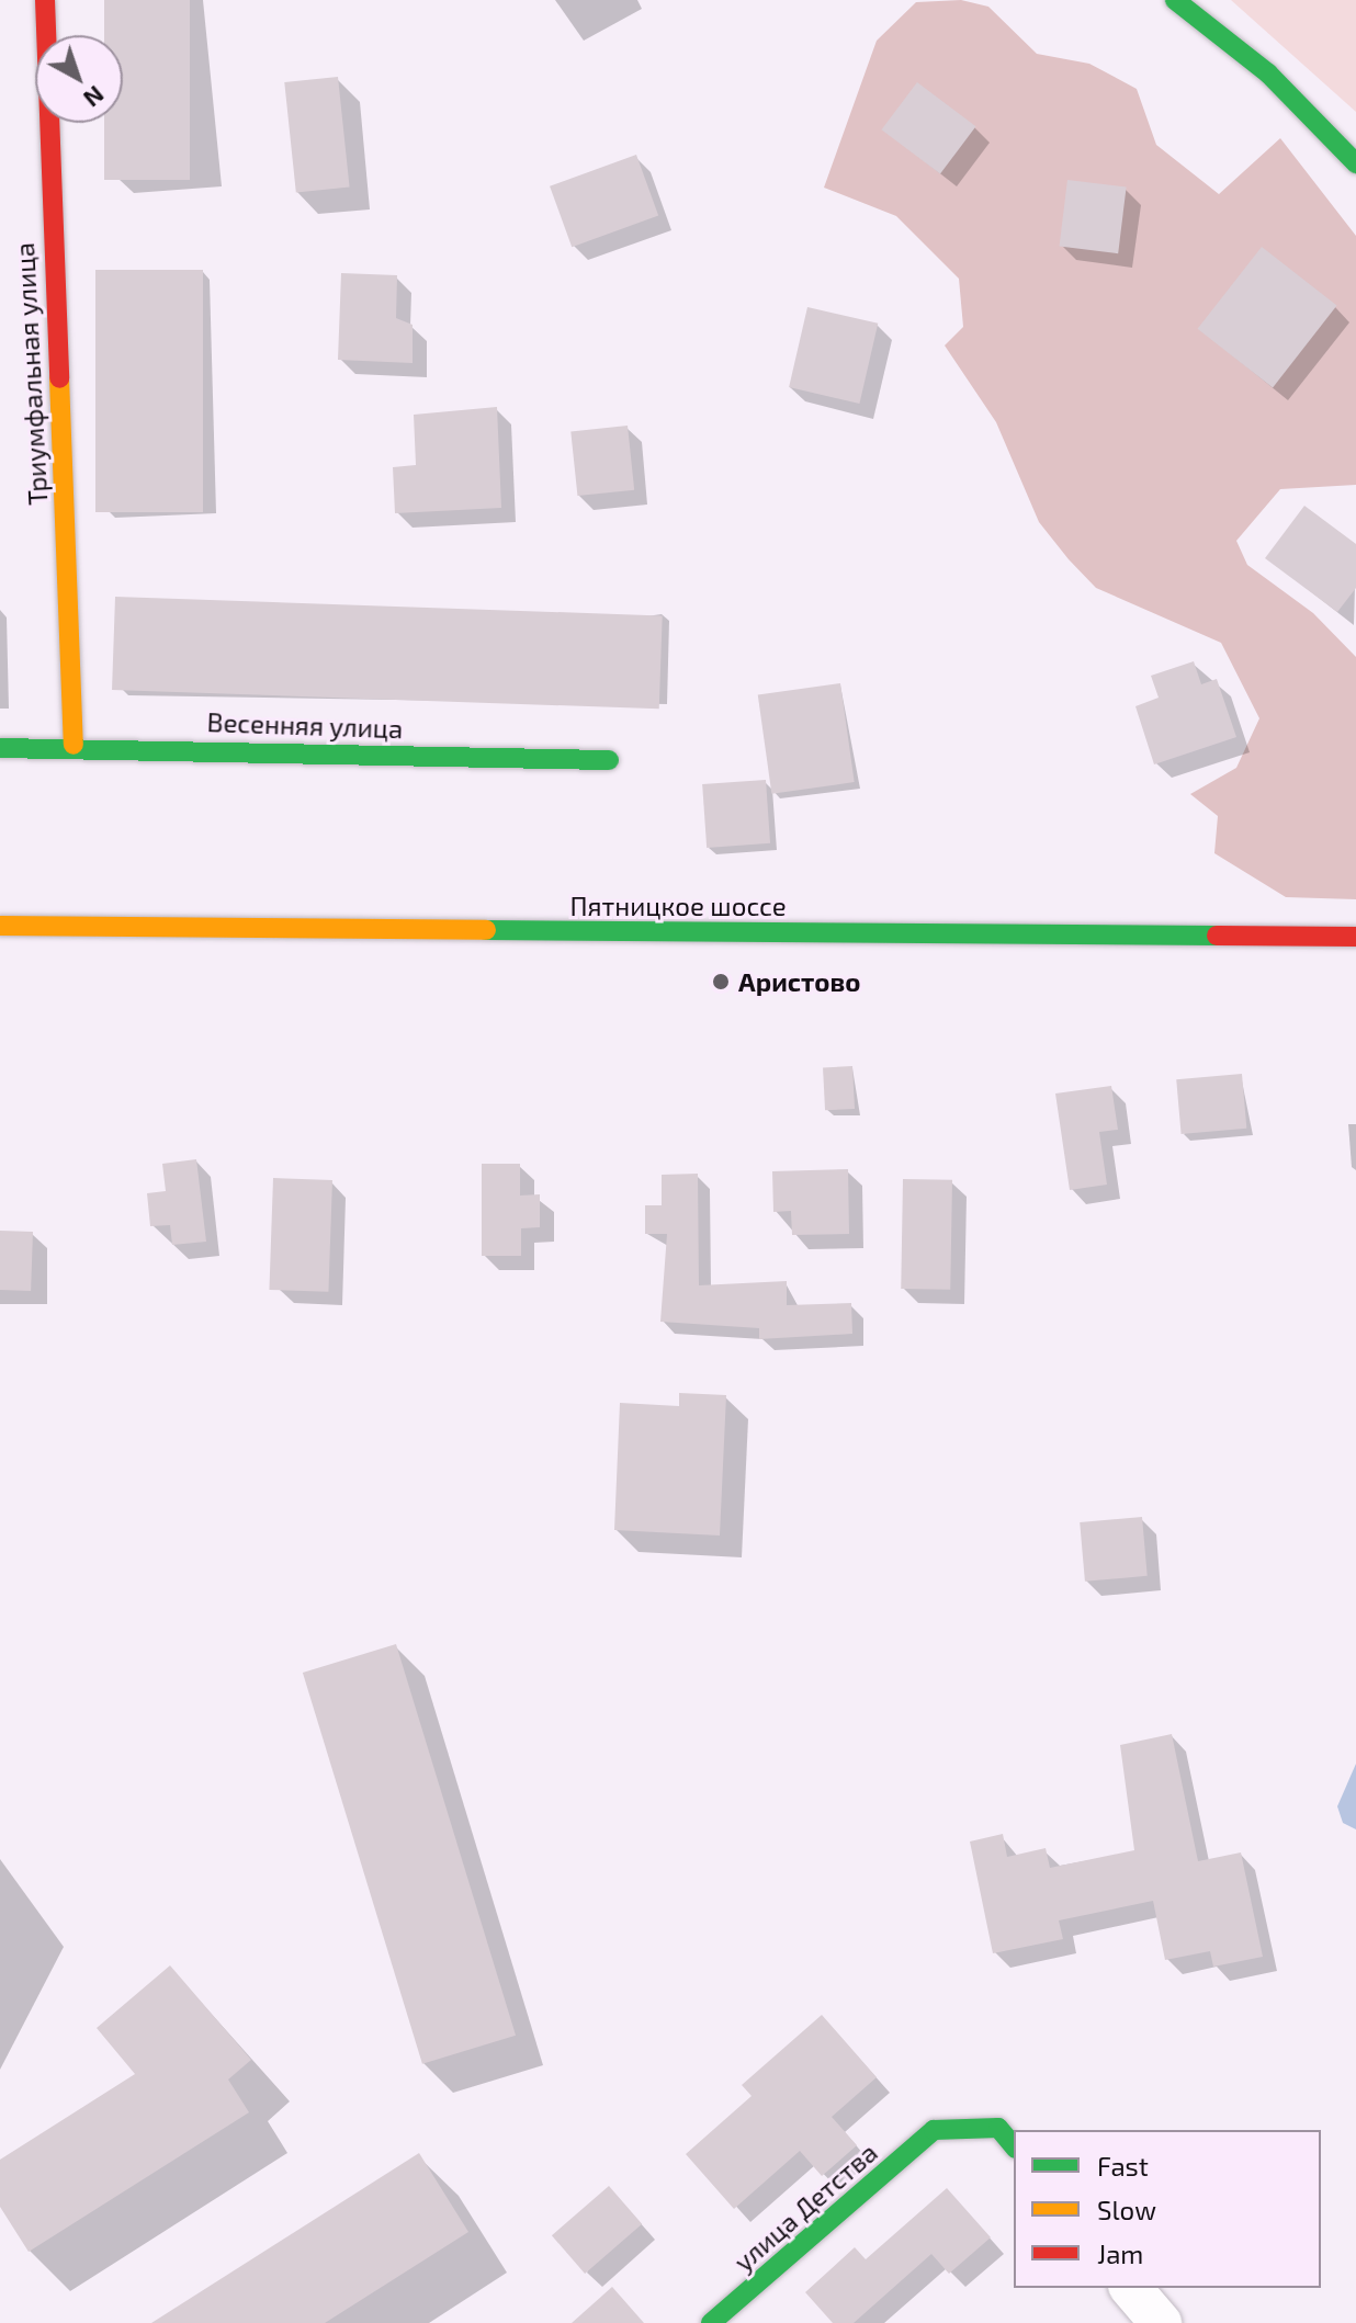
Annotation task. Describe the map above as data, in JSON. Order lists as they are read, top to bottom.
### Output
{
  "streets": {
    "street": [
      "Триумфальная улица",
      "Весенняя улица",
      "Пятницкое шоссе",
      "улица Детства"
    ]
  },
  "crossings": [
    ["Триумфальная улица", "Весенняя улица"]
  ],
  "places": ["Аристово"],
  "legend": ["Fast", "Slow", "Jam"],
  "north": "bottom right"
}
